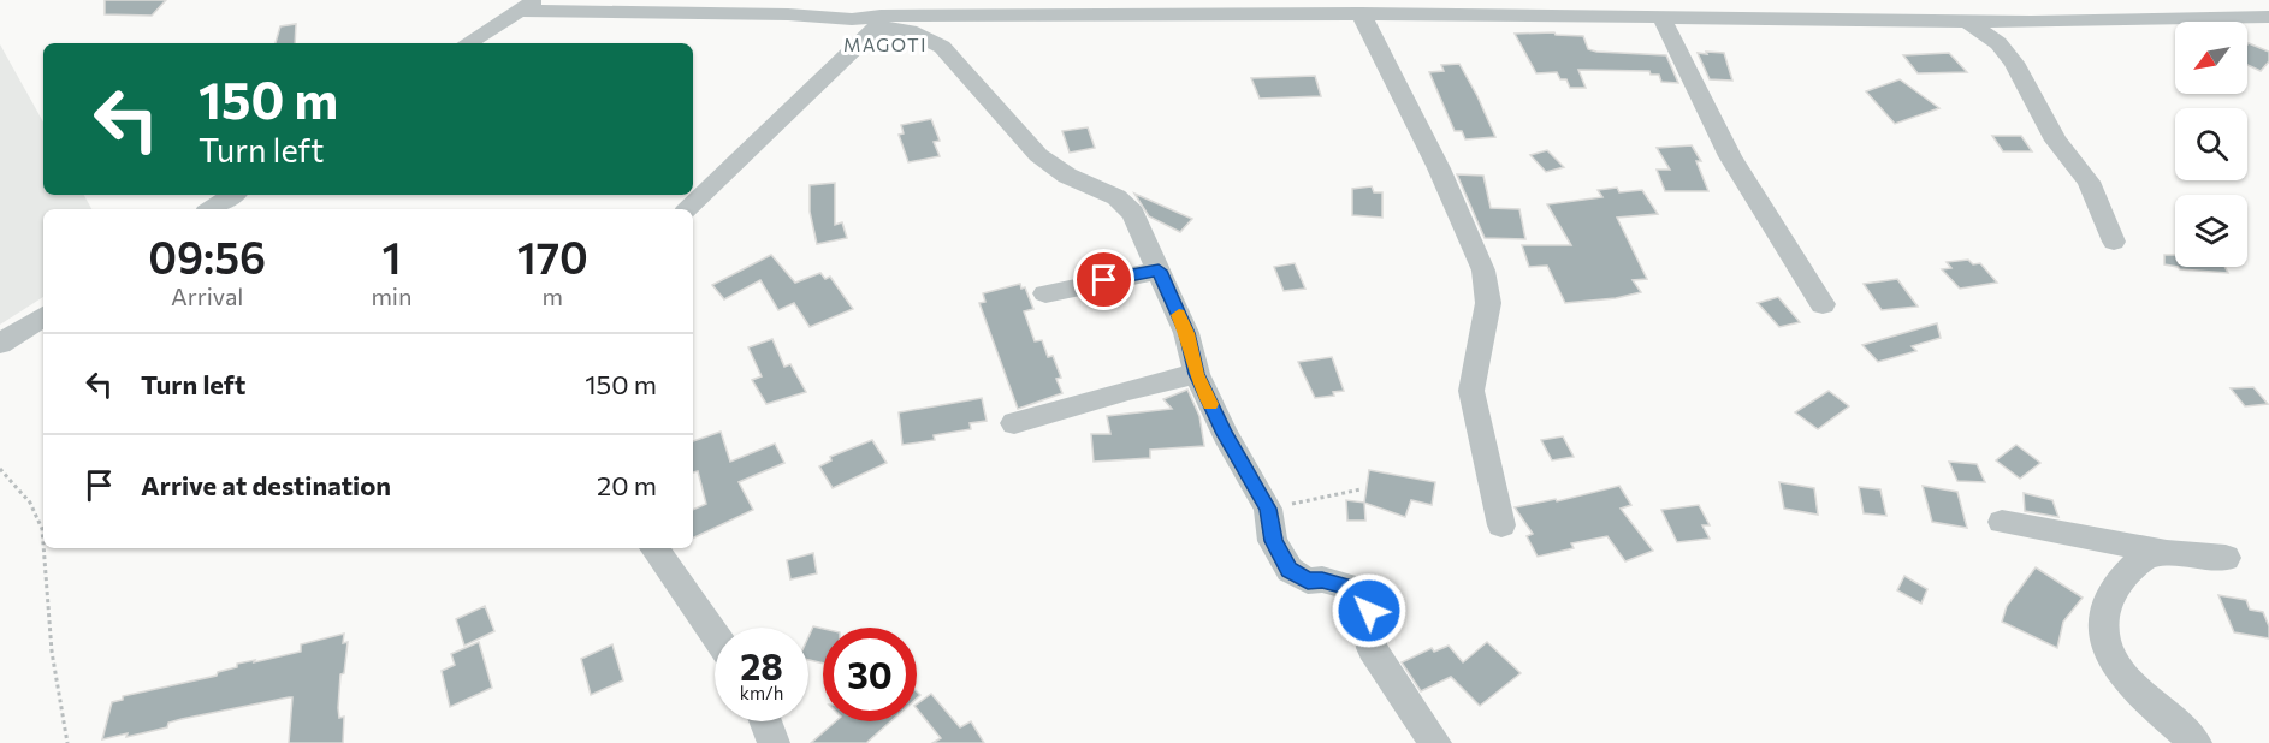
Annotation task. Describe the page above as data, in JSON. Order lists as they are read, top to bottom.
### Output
{
  "districts": ["MAGOTI"],
  "north": "bottom left",
  "page": {
    "turn": ["150 m", "Turn left"],
    "eta": [
      "09:56",
      "Arrival",
      "1",
      "min",
      "170",
      "m"
    ],
    "list": [
      {
        "name": "Turn left",
        "value": "150 m"
      },
      {
        "name": "Arrive at destination",
        "value": "20 m"
      }
    ],
    "speed": "28 km/h",
    "limit": "30"
  }
}
